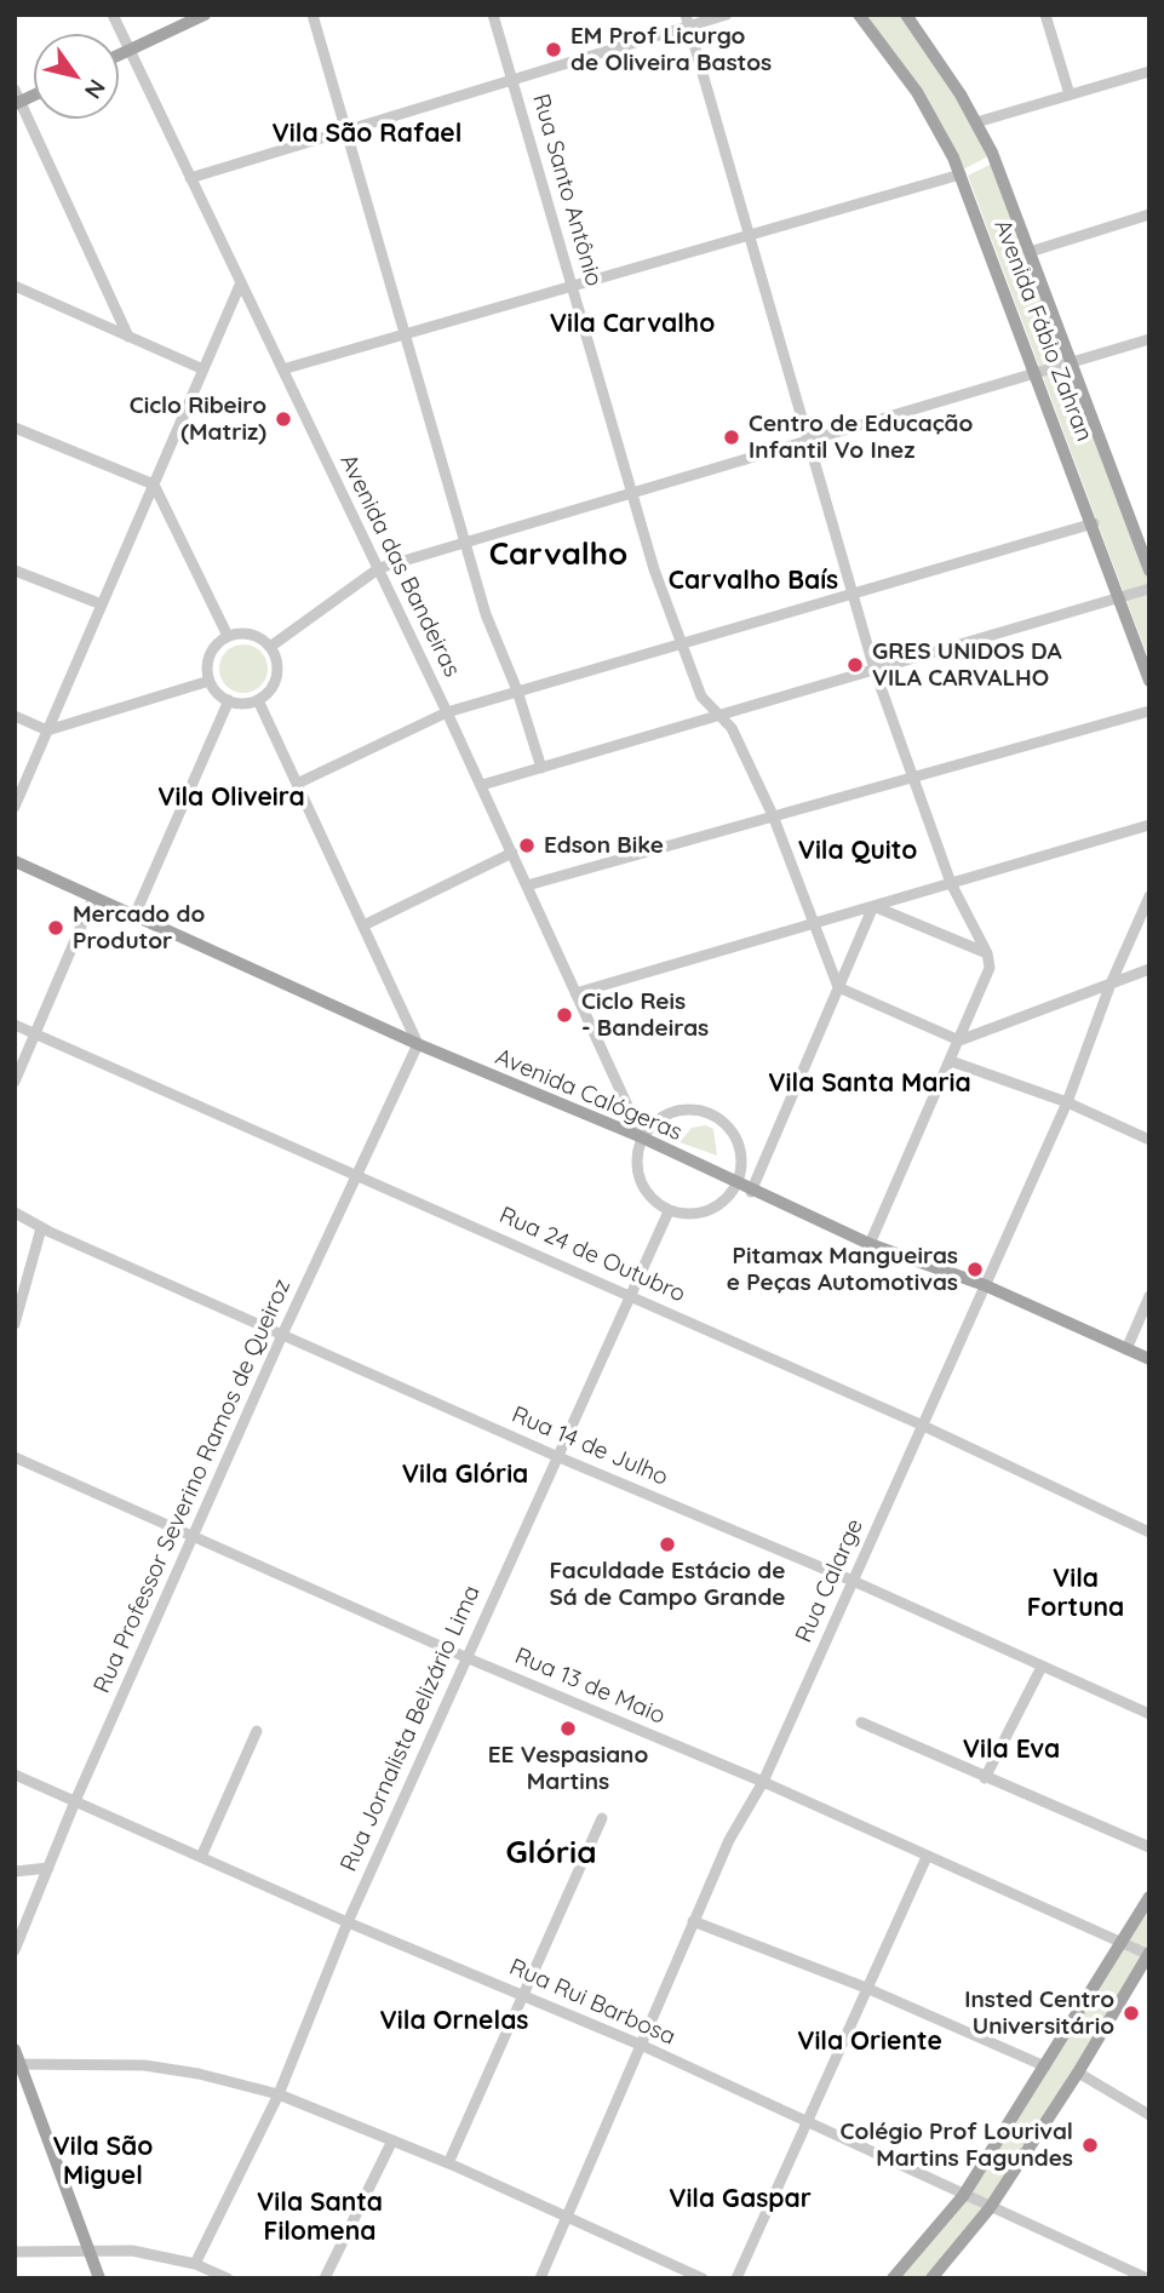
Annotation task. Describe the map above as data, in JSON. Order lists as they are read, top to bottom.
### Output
{
  "streets": {
    "main road": ["Avenida Fábio Zahran", "Avenida Calógeras"],
    "street": [
      "Rua Santo Antônio",
      "Avenida das Bandeiras",
      "Rua 24 de Outubro",
      "Rua 14 de Julho",
      "Rua Professor Severino Ramos de Queiroz",
      "Rua Calarge",
      "Rua 13 de Maio",
      "Rua Jornalista Belizário Lima",
      "Rua Rui Barbosa"
    ]
  },
  "crossings": [
    ["Avenida das Bandeiras", "Avenida Calógeras"],
    ["Avenida Calógeras", "Rua Professor Severino Ramos de Queiroz"],
    ["Avenida Calógeras", "Rua Calarge"],
    ["Rua 24 de Outubro", "Rua Professor Severino Ramos de Queiroz"],
    ["Rua 24 de Outubro", "Rua Calarge"],
    ["Rua 24 de Outubro", "Rua Jornalista Belizário Lima"],
    ["Rua 14 de Julho", "Rua Professor Severino Ramos de Queiroz"],
    ["Rua 14 de Julho", "Rua Calarge"],
    ["Rua 14 de Julho", "Rua Jornalista Belizário Lima"],
    ["Rua Professor Severino Ramos de Queiroz", "Rua 13 de Maio"],
    ["Rua Professor Severino Ramos de Queiroz", "Rua Rui Barbosa"],
    ["Rua Calarge", "Rua 13 de Maio"],
    ["Rua Calarge", "Rua Rui Barbosa"],
    ["Rua 13 de Maio", "Rua Jornalista Belizário Lima"],
    ["Rua Jornalista Belizário Lima", "Rua Rui Barbosa"]
  ],
  "districts": [
    "Vila São Rafael",
    "Vila Carvalho",
    "Carvalho",
    "Carvalho Baís",
    "Vila Oliveira",
    "Vila Quito",
    "Vila Santa Maria",
    "Vila Glória",
    "Vila Fortuna",
    "Vila Eva",
    "Glória",
    "Vila Ornelas",
    "Vila Oriente",
    "Vila São Miguel",
    "Vila Gaspar",
    "Vila Santa Filomena"
  ],
  "places": [
    "EM Prof Licurgo de Oliveira Bastos",
    "Ciclo Ribeiro (Matriz)",
    "Centro de Educação Infantil Vo Inez",
    "GRES UNIDOS DA VILA CARVALHO",
    "Edson Bike",
    "Mercado do Produtor",
    "Ciclo Reis - Bandeiras",
    "Pitamax Mangueiras e Peças Automotivas",
    "Faculdade Estácio de Sá de Campo Grande",
    "EE Vespasiano Martins",
    "Insted Centro Universitário",
    "Colégio Prof Lourival Martins Fagundes"
  ],
  "north": "bottom right"
}
